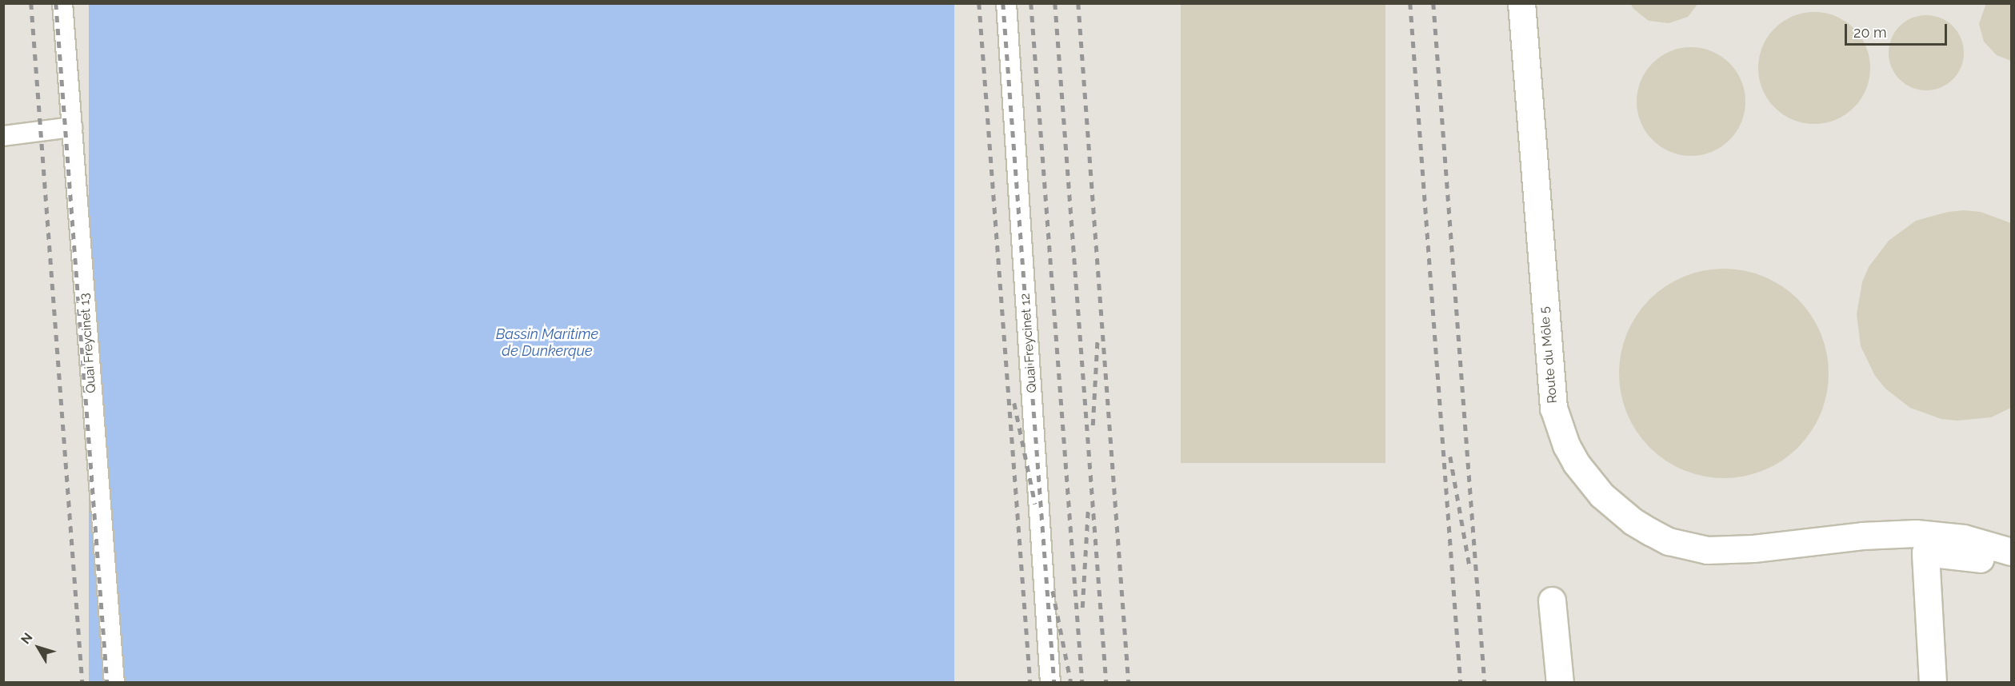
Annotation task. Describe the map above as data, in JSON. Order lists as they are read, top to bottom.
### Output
{
  "streets": {
    "street": ["Route du Môle 5"],
    "lane": ["Quai Freycinet 13", "Quai Freycinet 12"]
  },
  "water": ["Bassin Maritime de Dunkerque"],
  "scale_bar": "20 m",
  "north": "top left"
}
